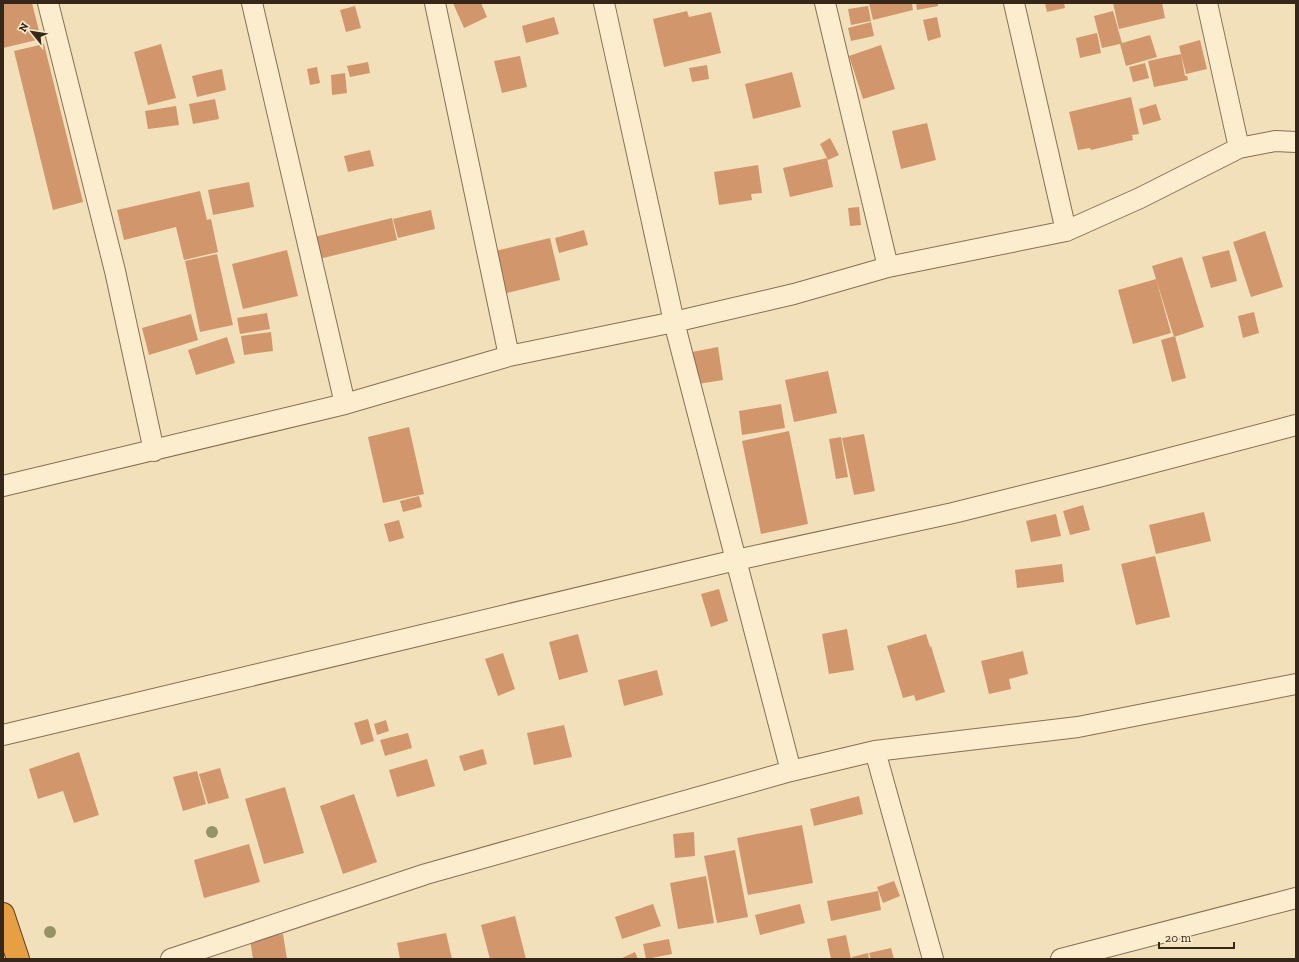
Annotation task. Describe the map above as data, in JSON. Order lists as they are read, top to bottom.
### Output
{
  "scale_bar": "20 m",
  "north": "top left"
}
